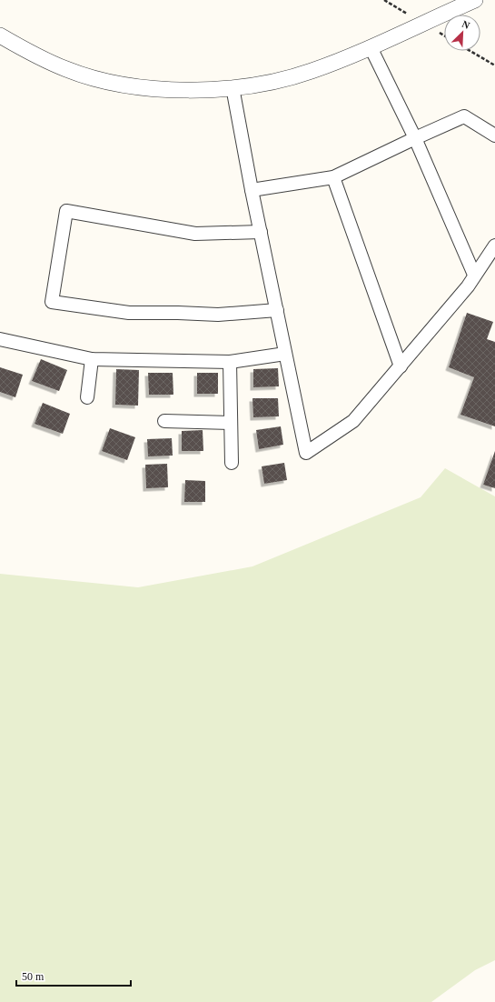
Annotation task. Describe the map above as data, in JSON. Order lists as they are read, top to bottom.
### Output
{
  "scale_bar": "50 m",
  "north": "top right"
}
